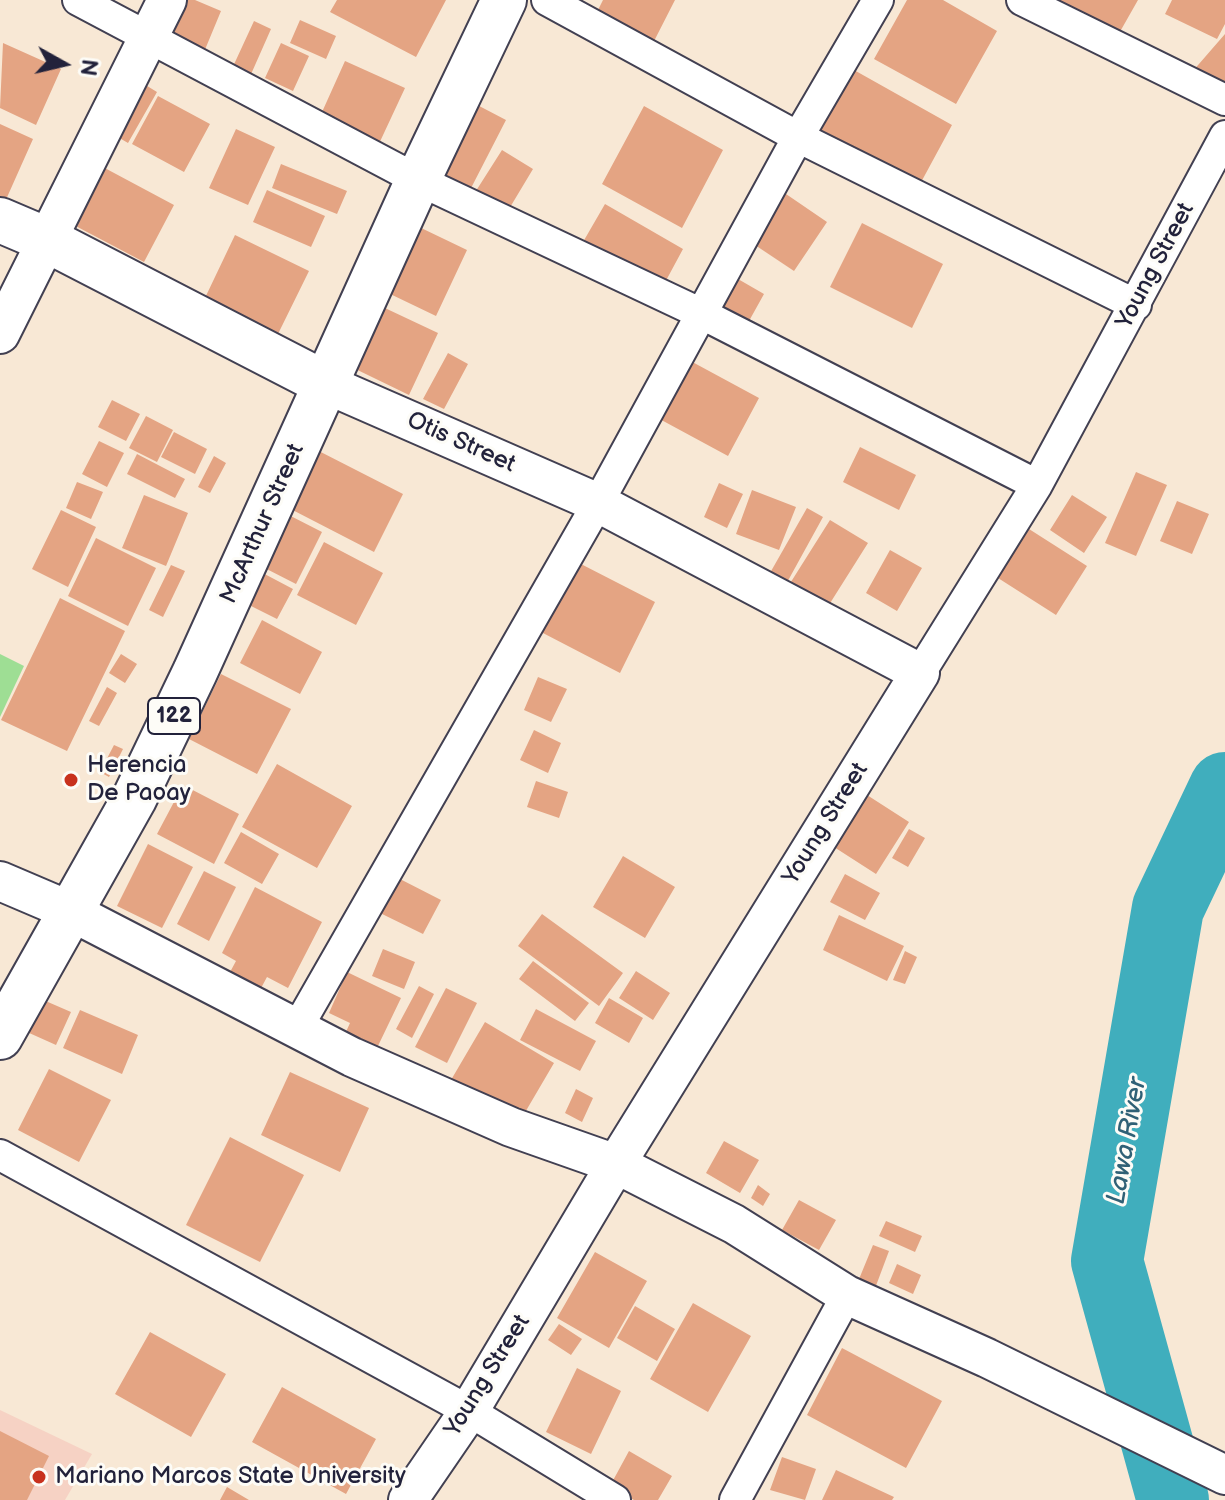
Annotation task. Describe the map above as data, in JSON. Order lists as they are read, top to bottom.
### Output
{
  "streets": {
    "main road": ["Otis Street", "McArthur Street", "122"],
    "street": ["Young Street"]
  },
  "crossings": [
    ["Young Street", "Otis Street"],
    ["Otis Street", "McArthur Street"]
  ],
  "water": ["Lawa River"],
  "places": ["Herencia De Paoay", "Mariano Marcos State University"],
  "north": "right"
}
